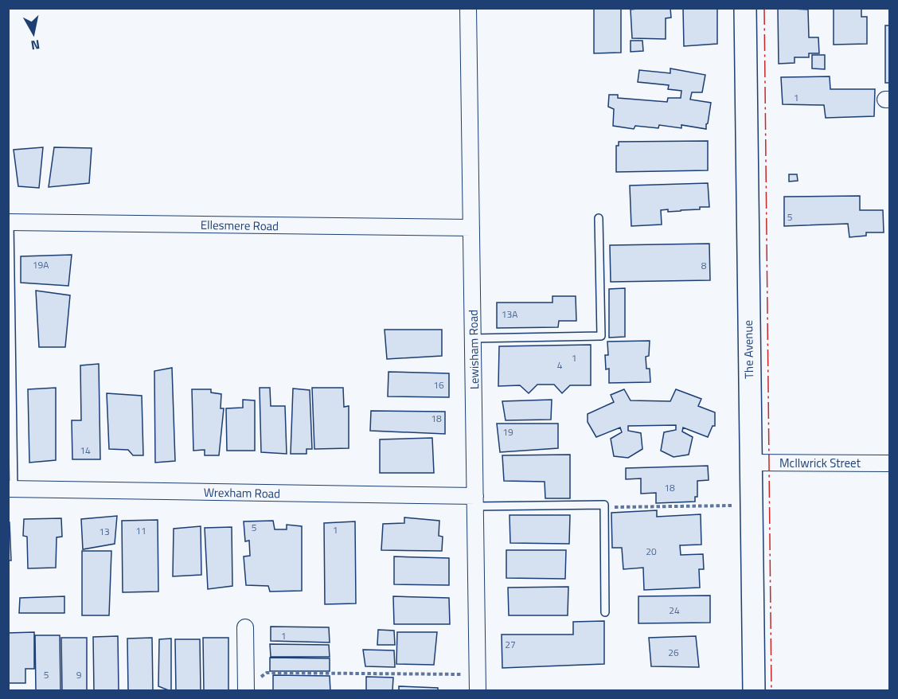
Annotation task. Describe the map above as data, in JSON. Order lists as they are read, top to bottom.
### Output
{
  "streets": {
    "street": [
      "Ellesmere Road",
      "Lewisham Road",
      "The Avenue",
      "McIlwrick Street",
      "Wrexham Road"
    ]
  },
  "crossings": [
    ["Ellesmere Road", "Lewisham Road"],
    ["Lewisham Road", "Wrexham Road"],
    ["The Avenue", "McIlwrick Street"]
  ],
  "house_numbers": [
    "1",
    "5",
    "19A",
    "8",
    "13A",
    "1",
    "4",
    "16",
    "18",
    "19",
    "14",
    "18",
    "5",
    "1",
    "11",
    "13",
    "20",
    "24",
    "1",
    "27",
    "26",
    "5",
    "9"
  ],
  "north": "bottom"
}
